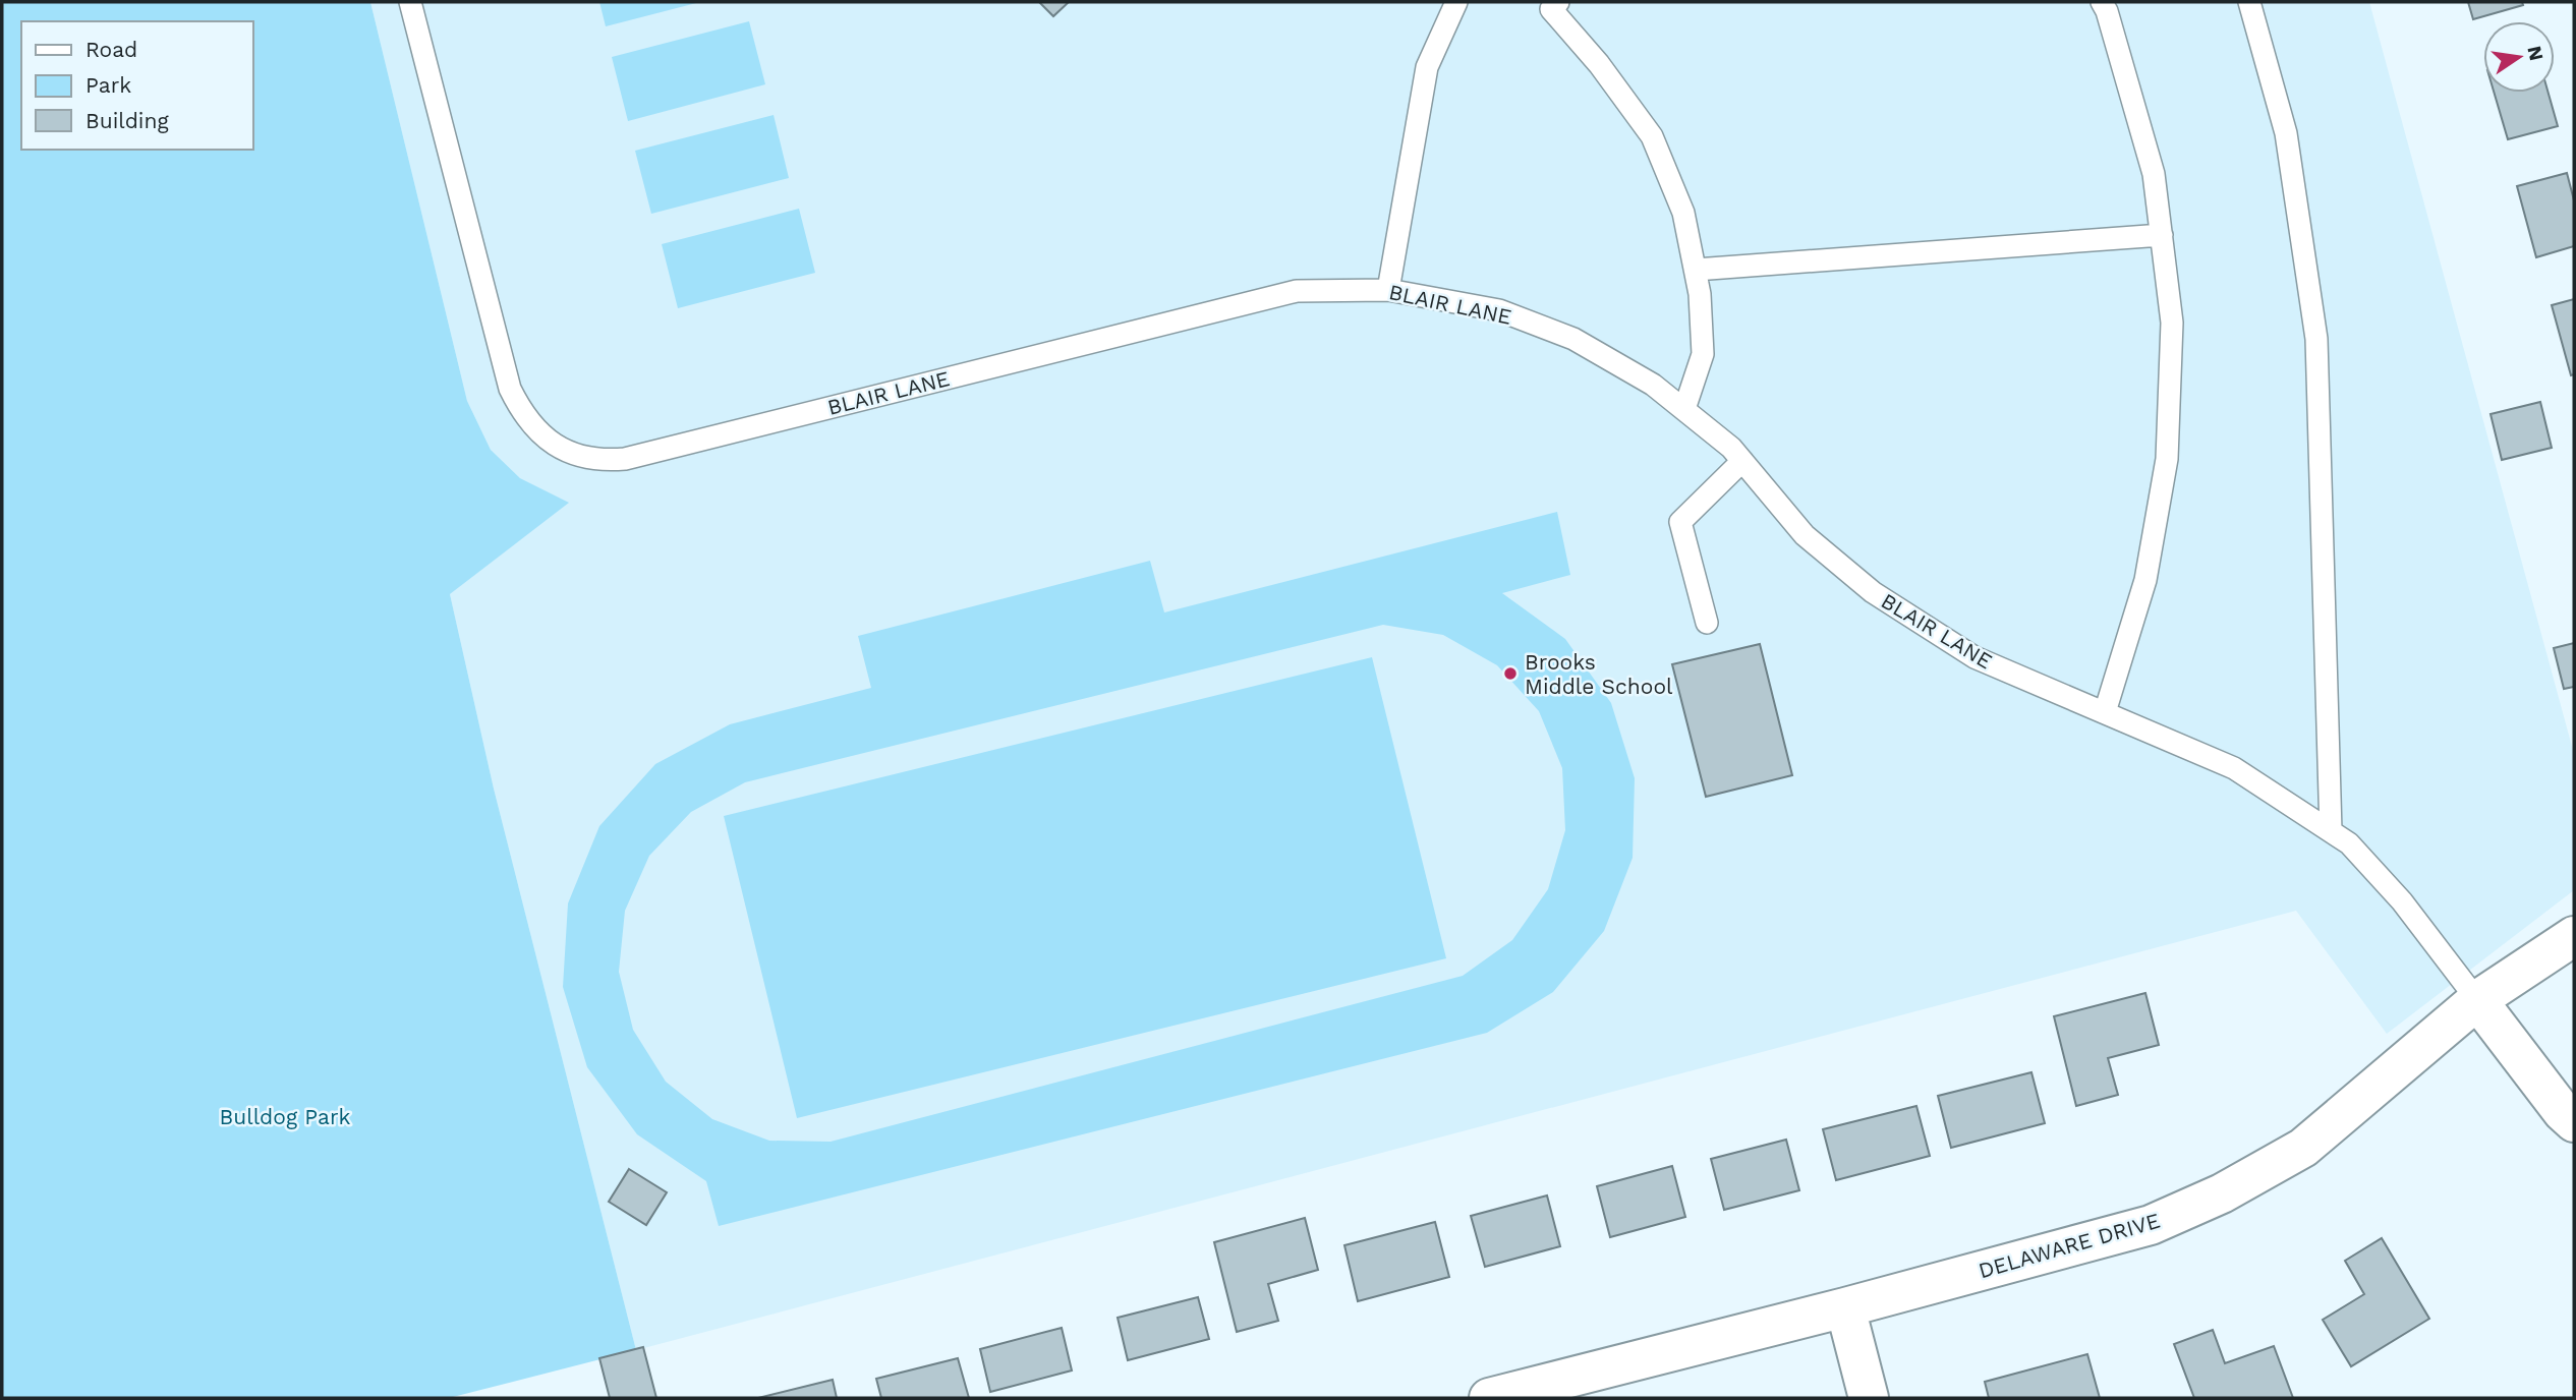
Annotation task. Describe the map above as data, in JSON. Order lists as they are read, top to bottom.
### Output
{
  "streets": {
    "street": ["DELAWARE DRIVE"],
    "lane": ["BLAIR LANE"]
  },
  "crossings": [
    ["BLAIR LANE", "DELAWARE DRIVE"]
  ],
  "parks": ["Bulldog Park"],
  "places": ["Brooks Middle School"],
  "legend": ["Road", "Park", "Building"],
  "north": "right"
}
